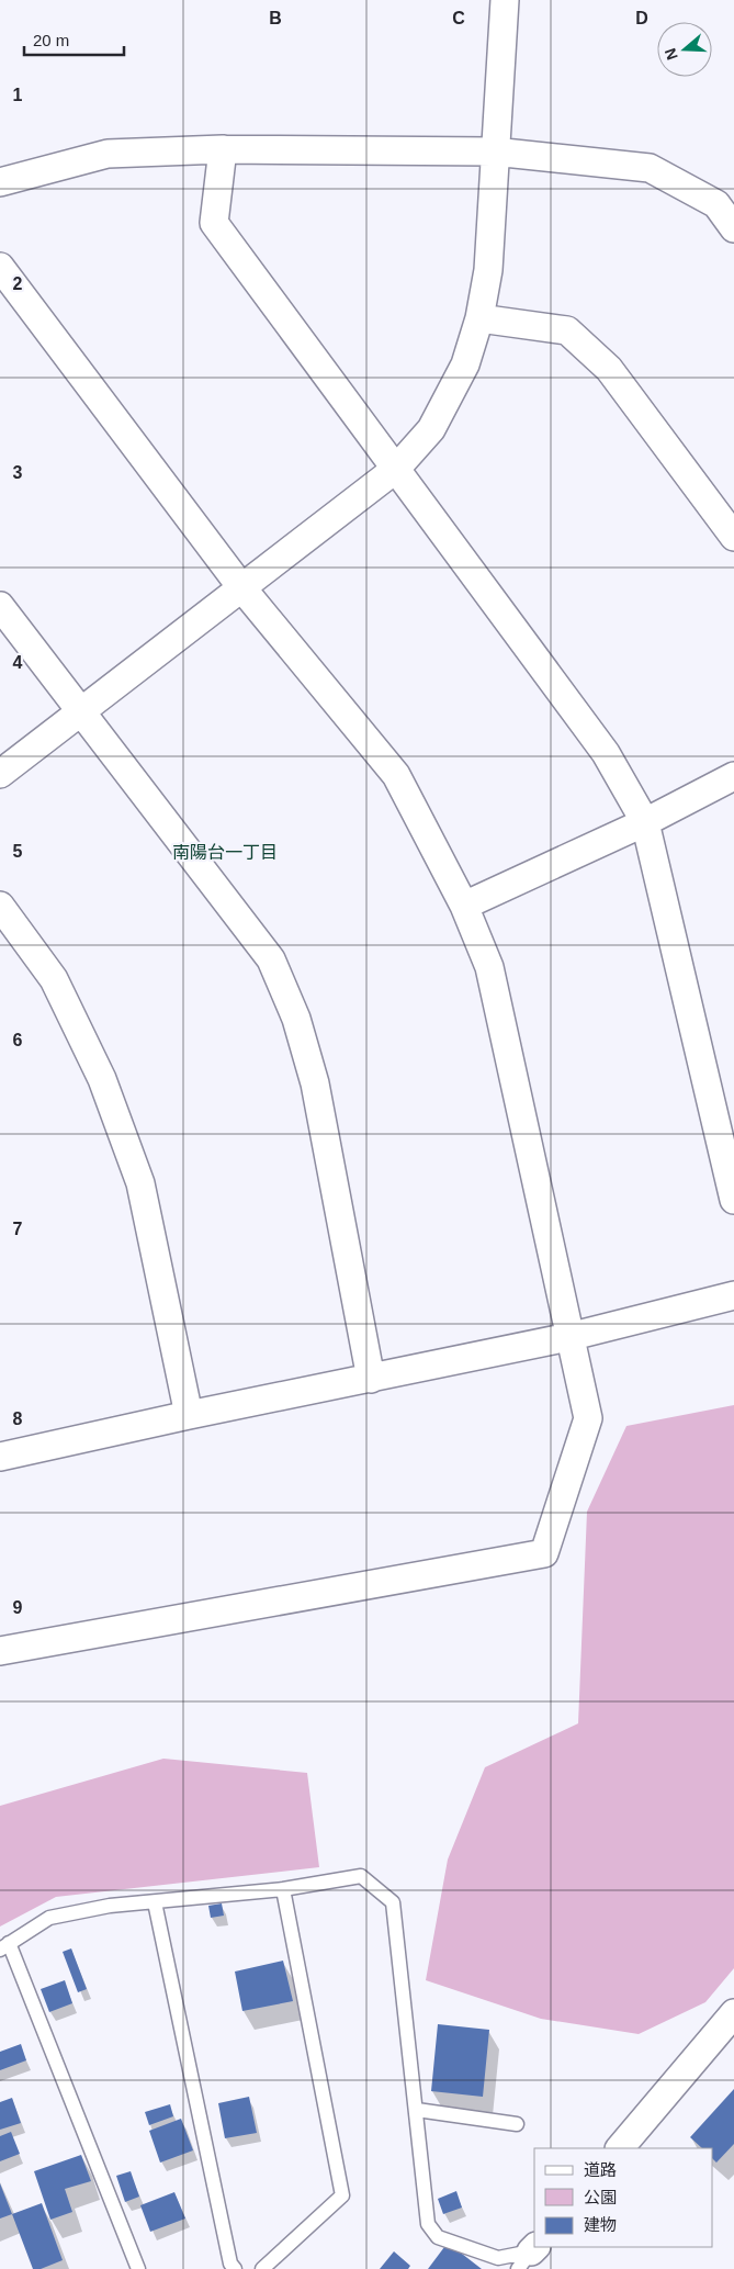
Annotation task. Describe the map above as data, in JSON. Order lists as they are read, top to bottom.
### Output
{
  "districts": ["南陽台一丁目"],
  "legend": ["道路", "公園", "建物"],
  "scale_bar": "20 m",
  "north": "left",
  "grid": {
    "columns": ["B", "C", "D"],
    "rows": [
      "1",
      "2",
      "3",
      "4",
      "5",
      "6",
      "7",
      "8",
      "9"
    ]
  }
}
